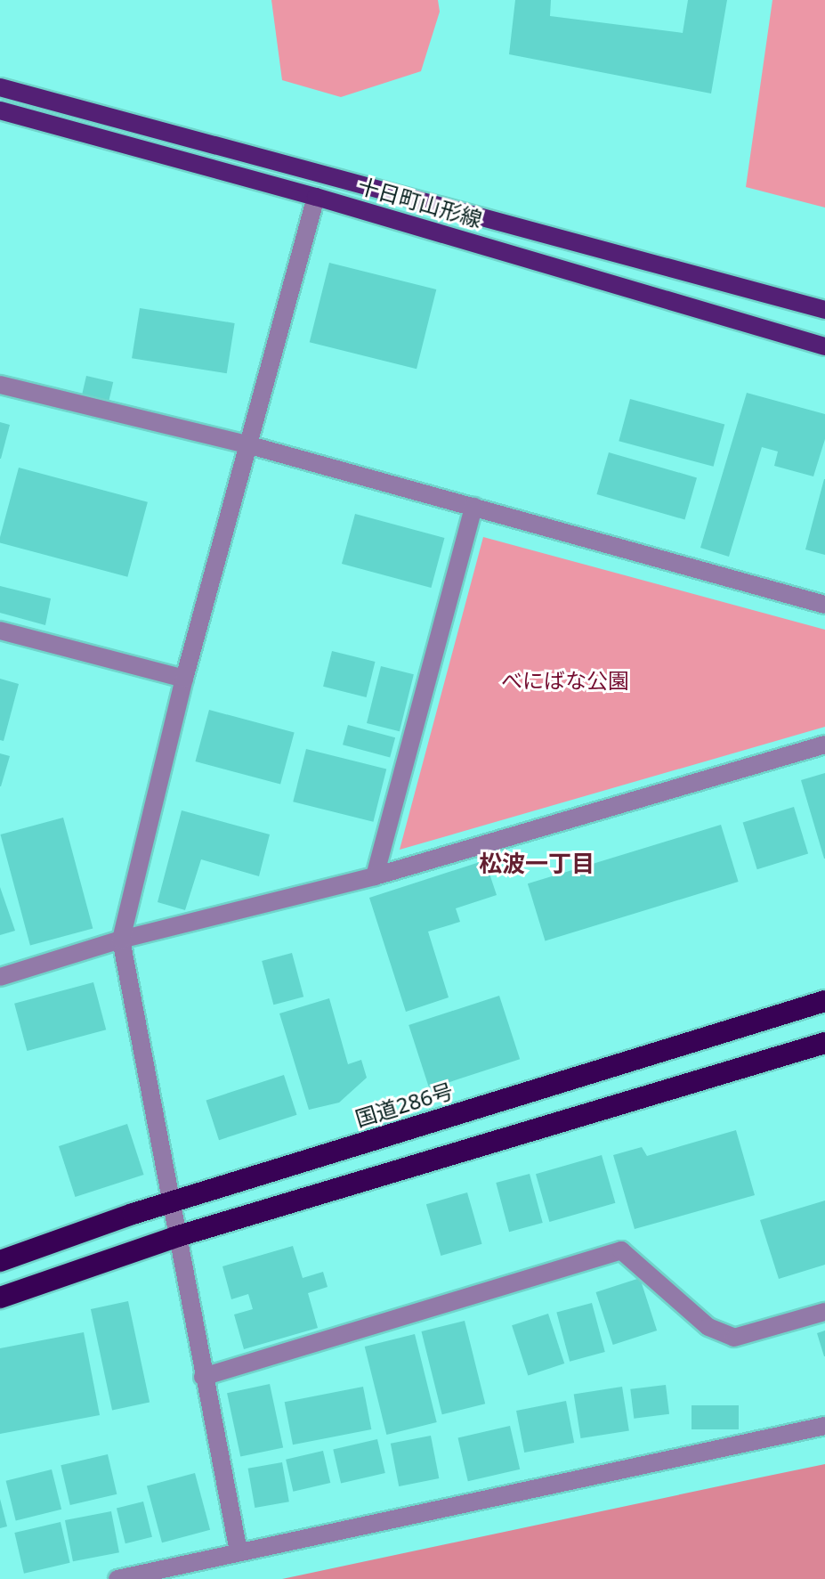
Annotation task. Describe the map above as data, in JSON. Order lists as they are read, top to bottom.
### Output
{
  "streets": {
    "highway": ["国道286号"],
    "main road": ["十日町山形線"]
  },
  "districts": ["松波一丁目"],
  "parks": ["べにばな公園"]
}
